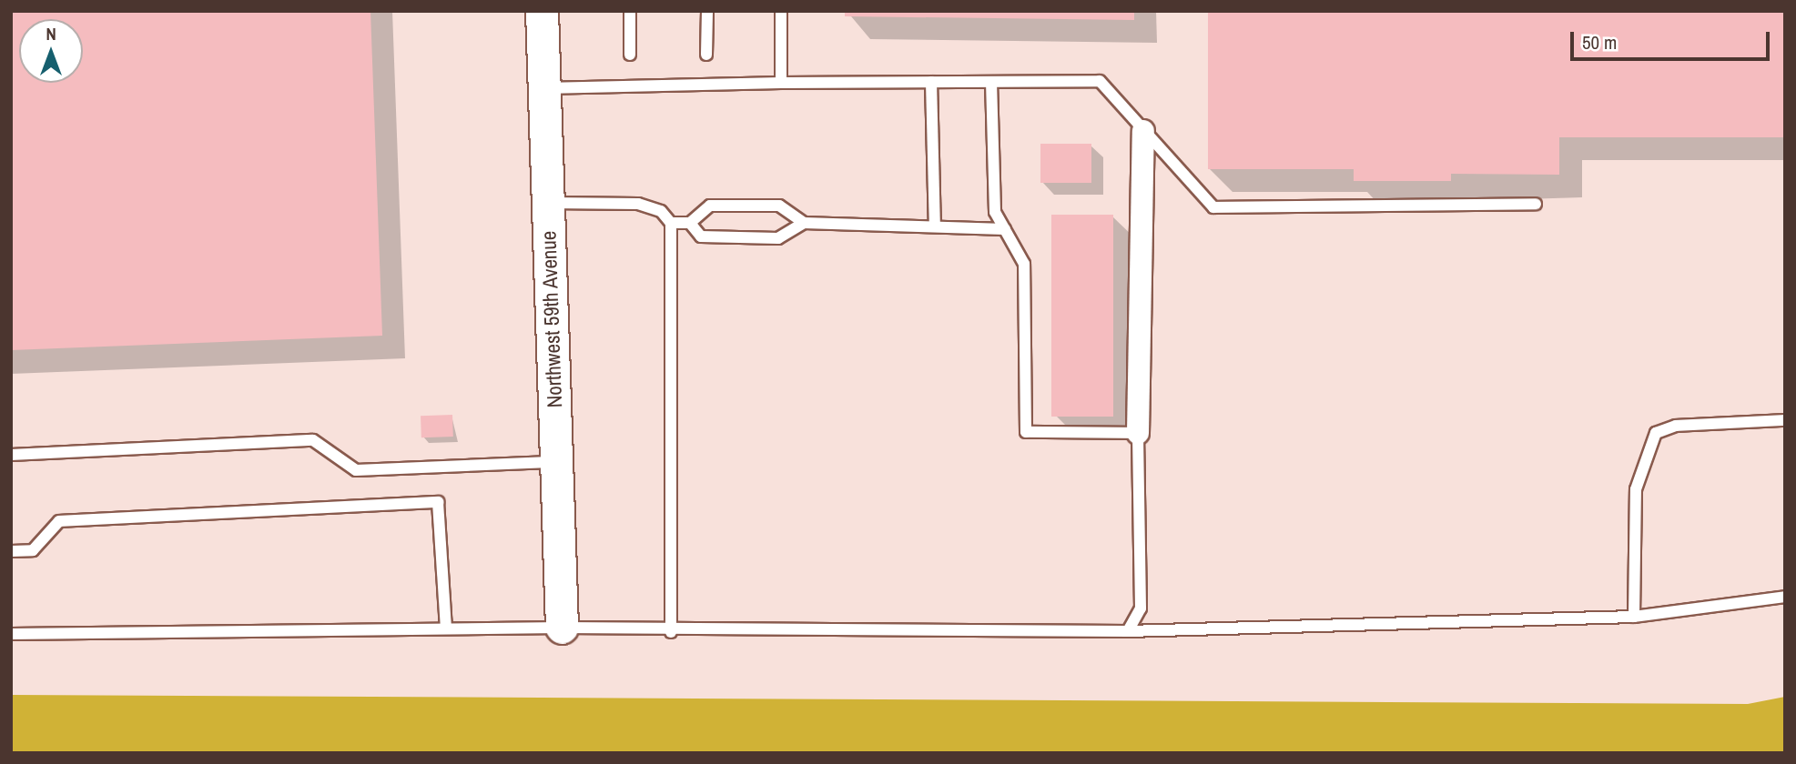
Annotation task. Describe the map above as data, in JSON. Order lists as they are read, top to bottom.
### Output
{
  "streets": {
    "street": ["Northwest 59th Avenue"]
  },
  "scale_bar": "50 m",
  "north": "top"
}
